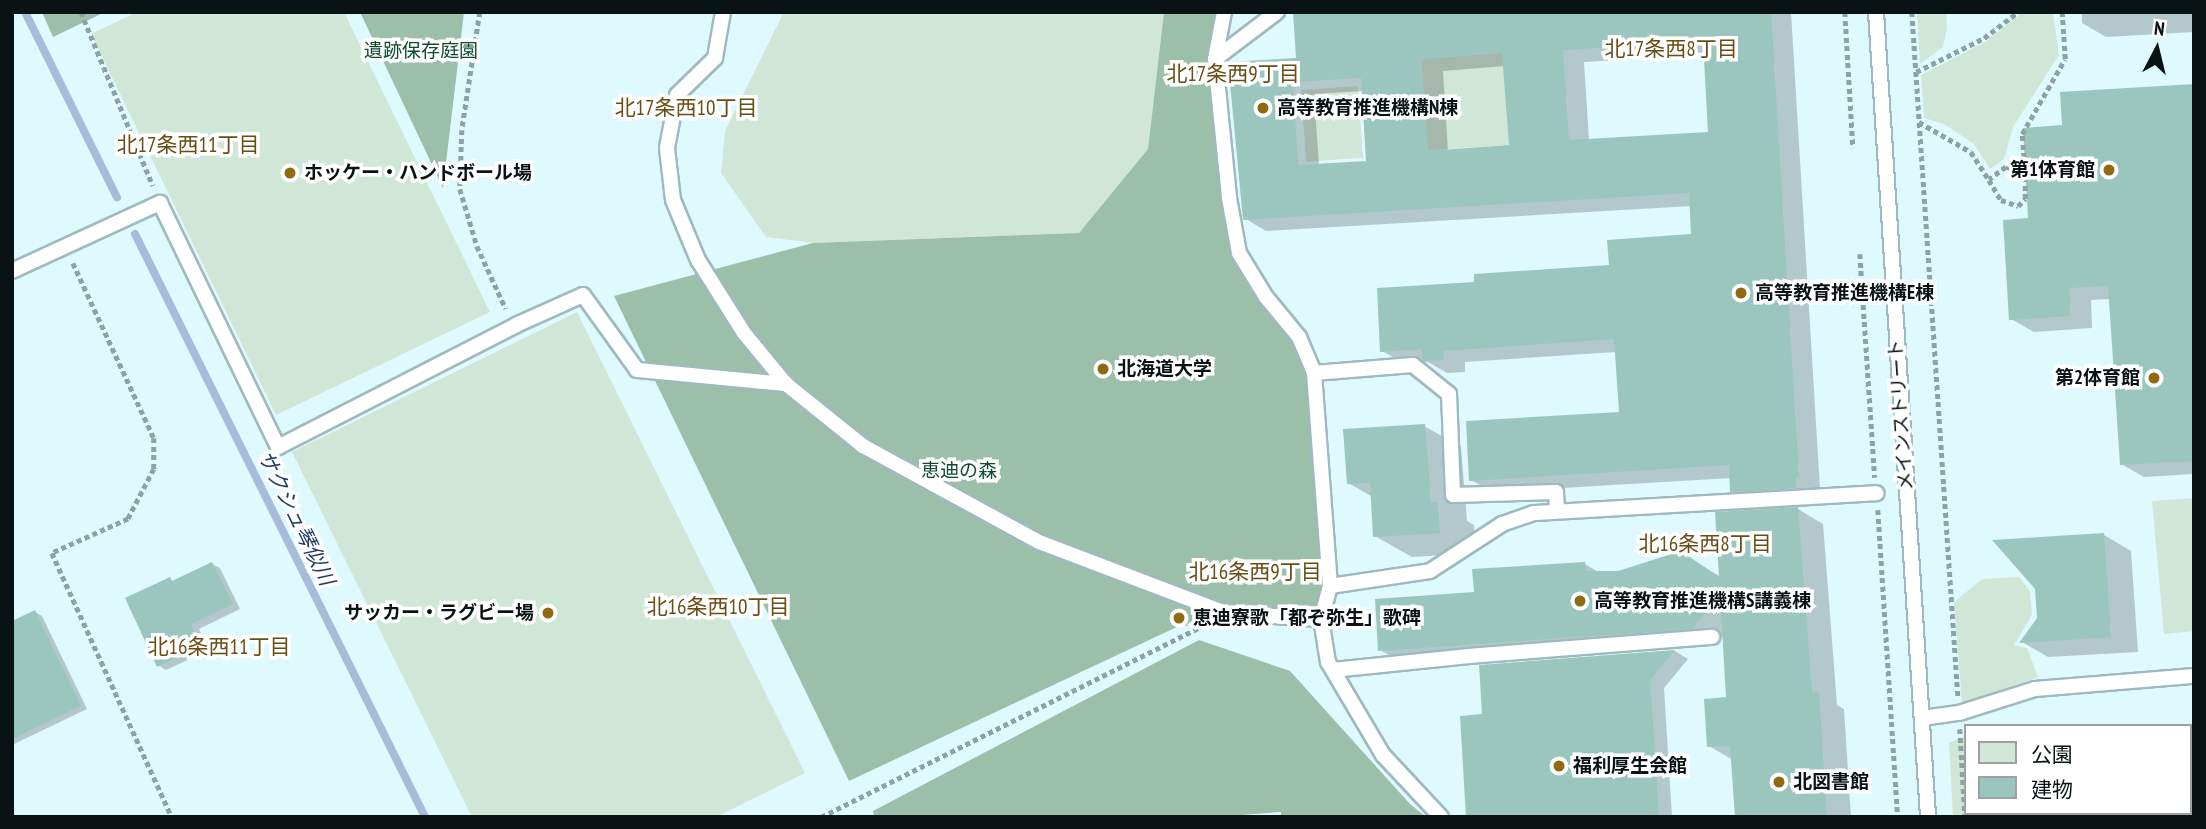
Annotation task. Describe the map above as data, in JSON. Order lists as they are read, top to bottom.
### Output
{
  "streets": {
    "lane": ["メインストリート"]
  },
  "districts": [
    "北17条西8丁目",
    "北17条西9丁目",
    "北17条西10丁目",
    "北17条西11丁目",
    "北16条西8丁目",
    "北16条西9丁目",
    "北16条西10丁目",
    "北16条西11丁目"
  ],
  "water": ["サクシュ琴似川"],
  "parks": ["遺跡保存庭園", "恵迪の森"],
  "places": [
    "高等教育推進機構N棟",
    "第1体育館",
    "ホッケー・ハンドボール場",
    "高等教育推進機構E棟",
    "北海道大学",
    "第2体育館",
    "高等教育推進機構S講義棟",
    "サッカー・ラグビー場",
    "恵迪寮歌「都ぞ弥生」歌碑",
    "福利厚生会館",
    "北図書館"
  ],
  "legend": ["公園", "建物"],
  "north": "top"
}
